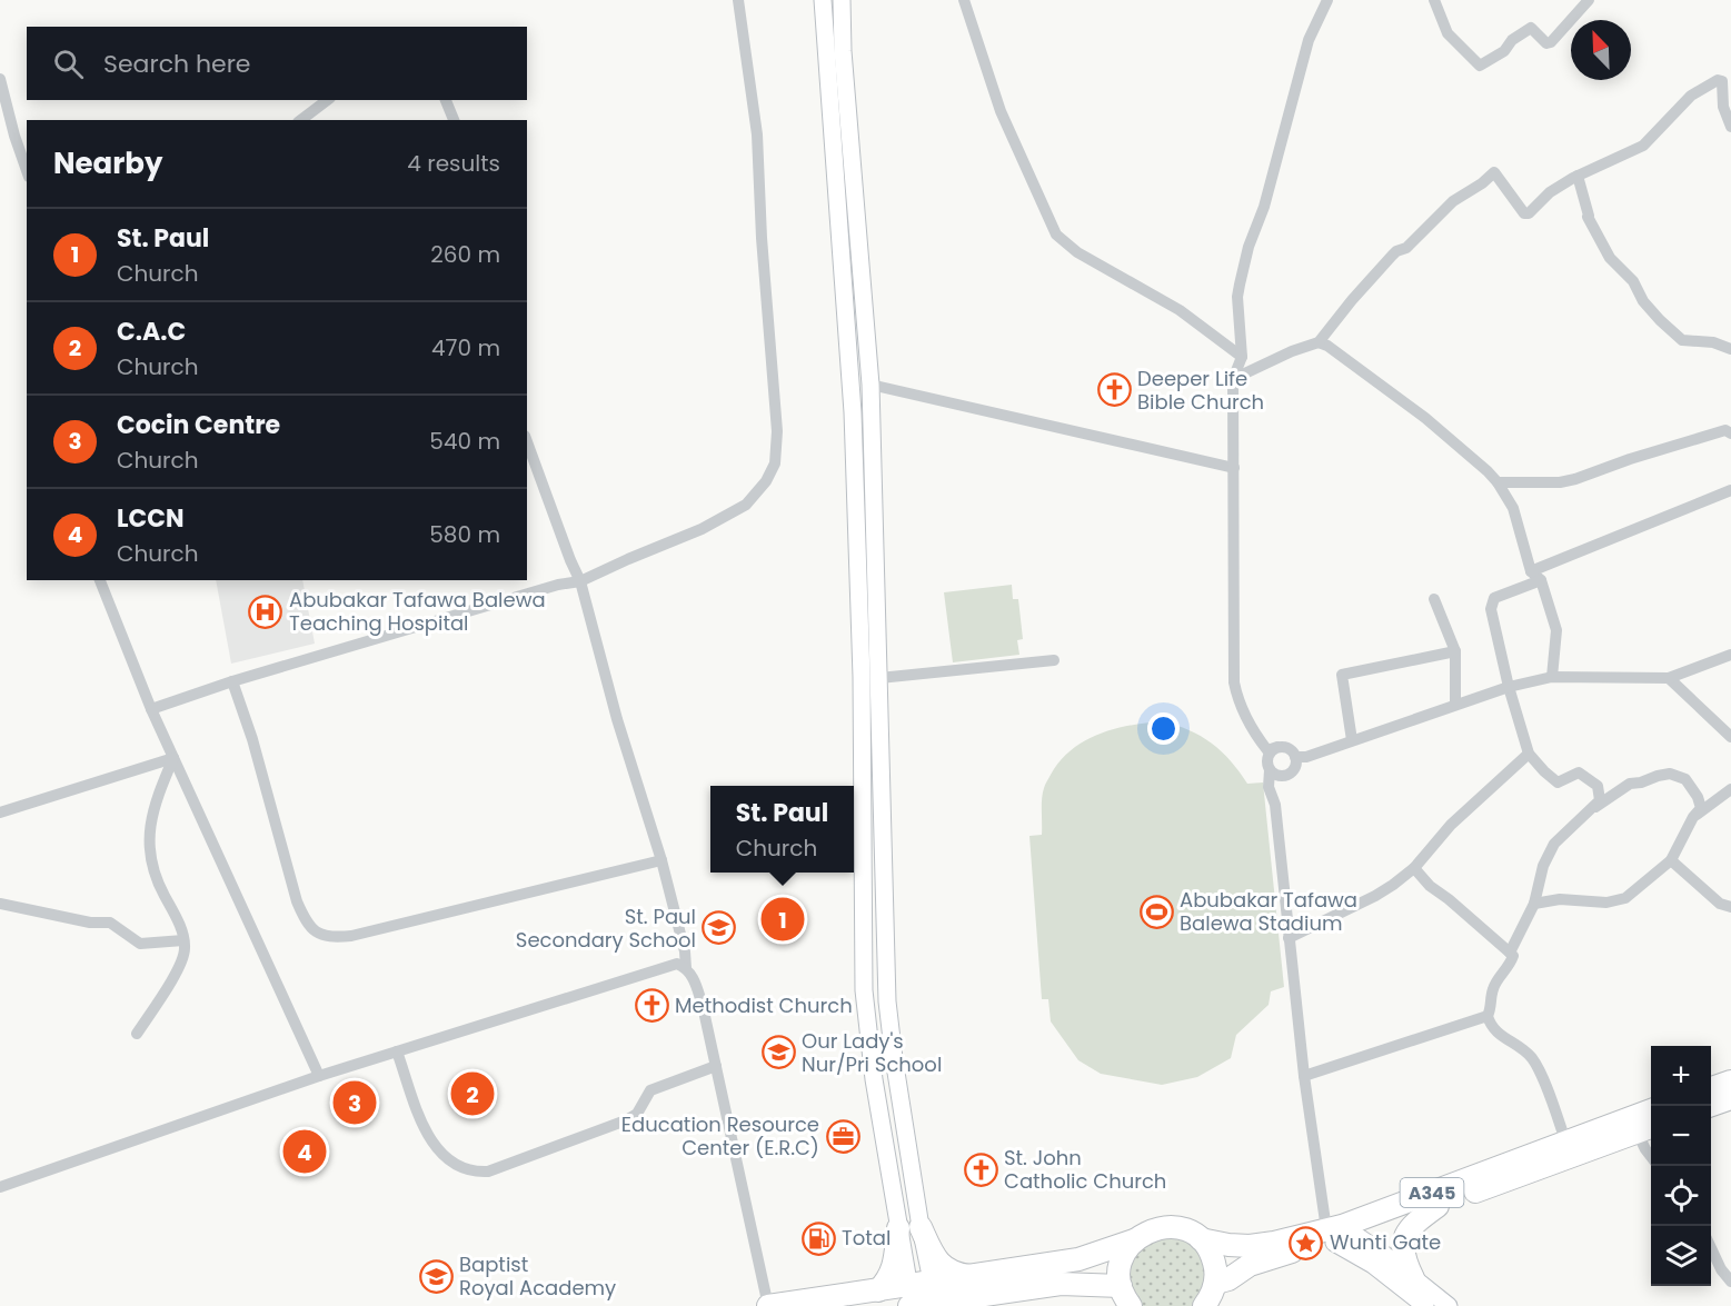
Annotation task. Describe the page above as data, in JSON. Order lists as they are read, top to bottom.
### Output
{
  "streets": {
    "highway": ["A345"]
  },
  "places": {
    "church": ["Deeper Life Bible Church", "Methodist Church", "St. John Catholic Church"],
    "hospital": ["Abubakar Tafawa Balewa Teaching Hospital"],
    "sports": ["Abubakar Tafawa Balewa Stadium"],
    "school or university": ["St. Paul Secondary School", "Our Lady's Nur/Pri School", "Baptist Royal Academy"],
    "office": ["Education Resource Center (E.R.C)"],
    "fuel station": ["Total"],
    "place": ["Wunti Gate"]
  },
  "north": "top left",
  "page": {
    "search": "Search here",
    "heading": ["Nearby", "4 results"],
    "list": [
      {
        "mark": "1",
        "name": "St. Paul",
        "note": "Church",
        "value": "260 m"
      },
      {
        "mark": "2",
        "name": "C.A.C",
        "note": "Church",
        "value": "470 m"
      },
      {
        "mark": "3",
        "name": "Cocin Centre",
        "note": "Church",
        "value": "540 m"
      },
      {
        "mark": "4",
        "name": "LCCN",
        "note": "Church",
        "value": "580 m"
      }
    ],
    "popup": ["St. Paul", "Church"],
    "pins": [
      "1",
      "2",
      "3",
      "4"
    ],
    "map_buttons": ["+", "−"]
  }
}
